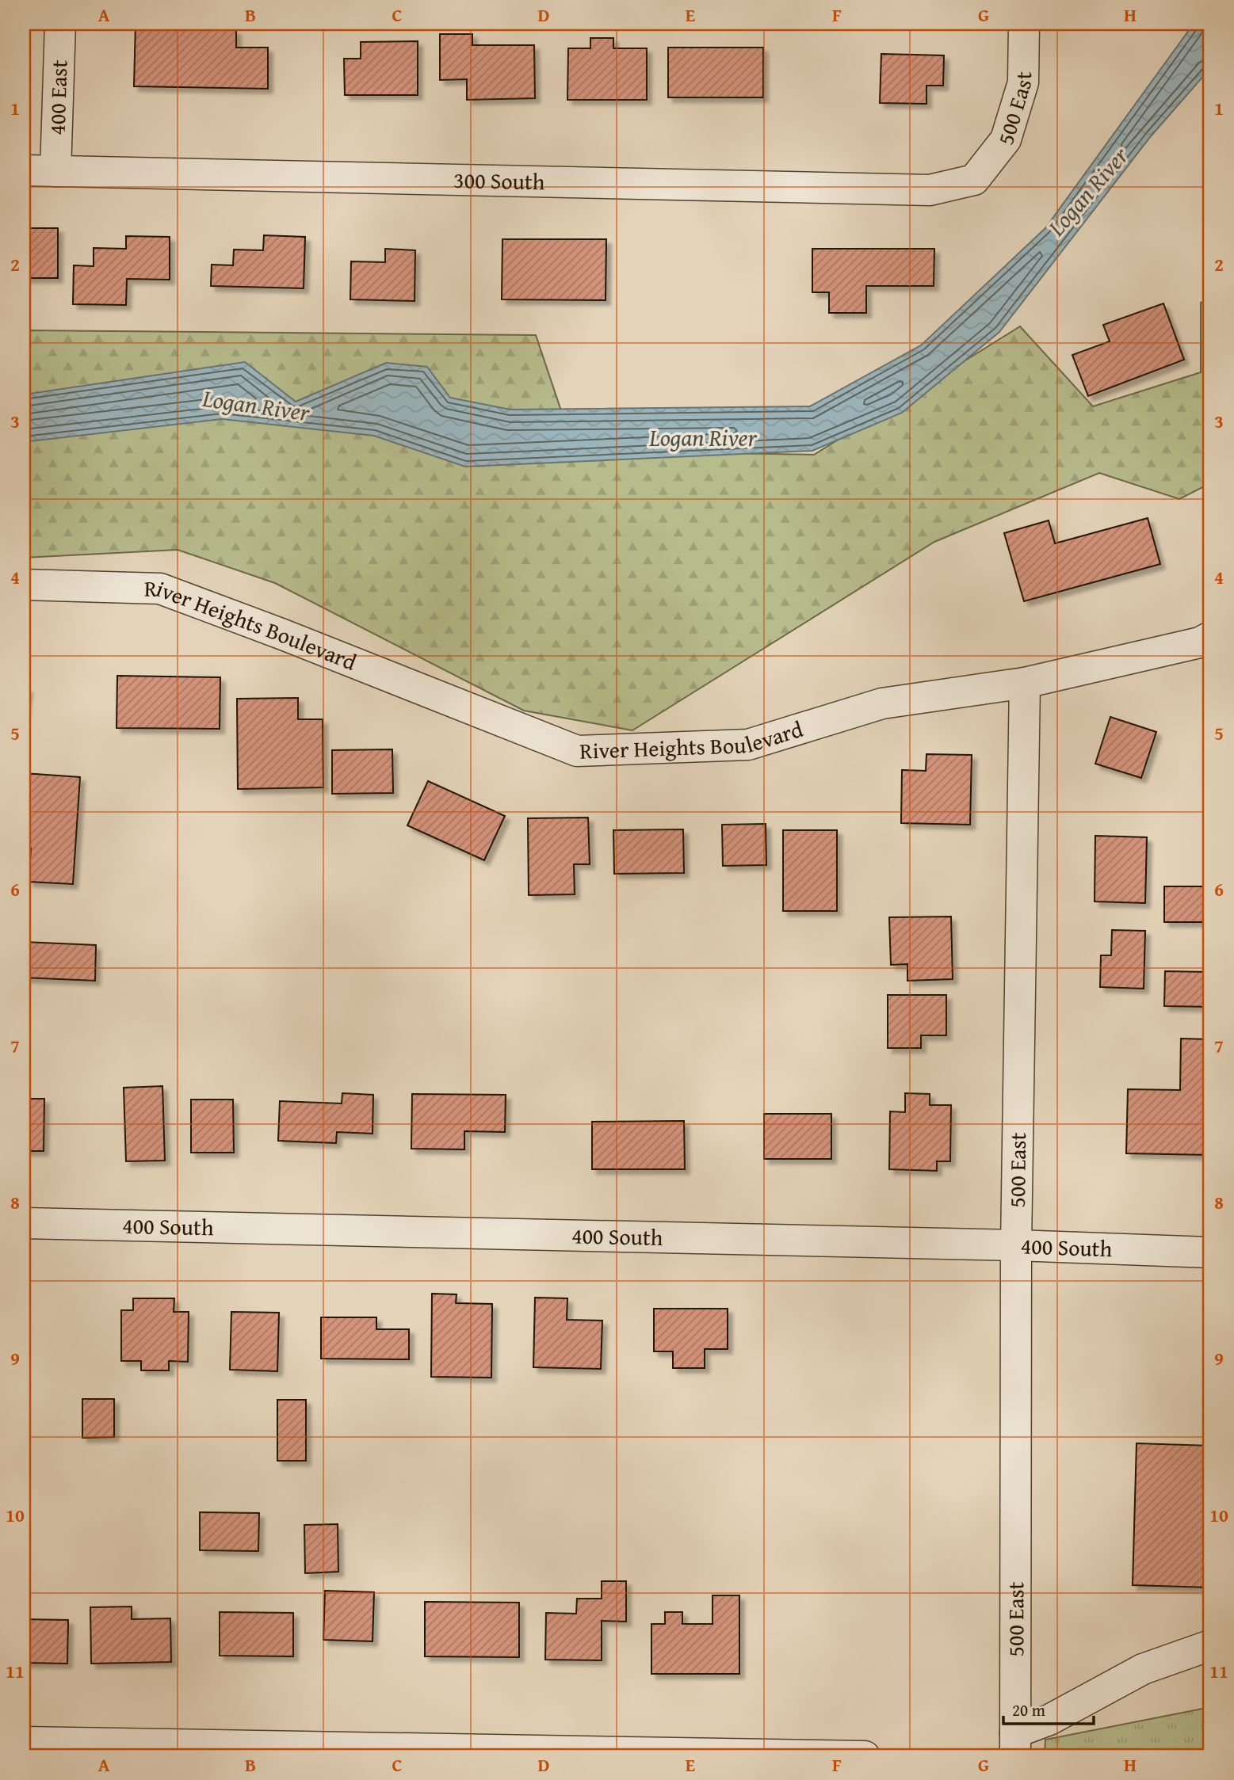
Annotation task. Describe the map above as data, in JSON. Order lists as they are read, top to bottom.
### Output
{
  "streets": {
    "street": [
      "400 East",
      "500 East",
      "300 South",
      "River Heights Boulevard",
      "400 South"
    ]
  },
  "crossings": [
    ["400 East", "300 South"],
    ["500 East", "300 South"],
    ["500 East", "River Heights Boulevard"],
    ["500 East", "400 South"]
  ],
  "water": ["Logan River"],
  "scale_bar": "20 m",
  "grid": {
    "columns": [
      "A",
      "B",
      "C",
      "D",
      "E",
      "F",
      "G",
      "H"
    ],
    "rows": [
      "1",
      "2",
      "3",
      "4",
      "5",
      "6",
      "7",
      "8",
      "9",
      "10",
      "11"
    ]
  }
}
